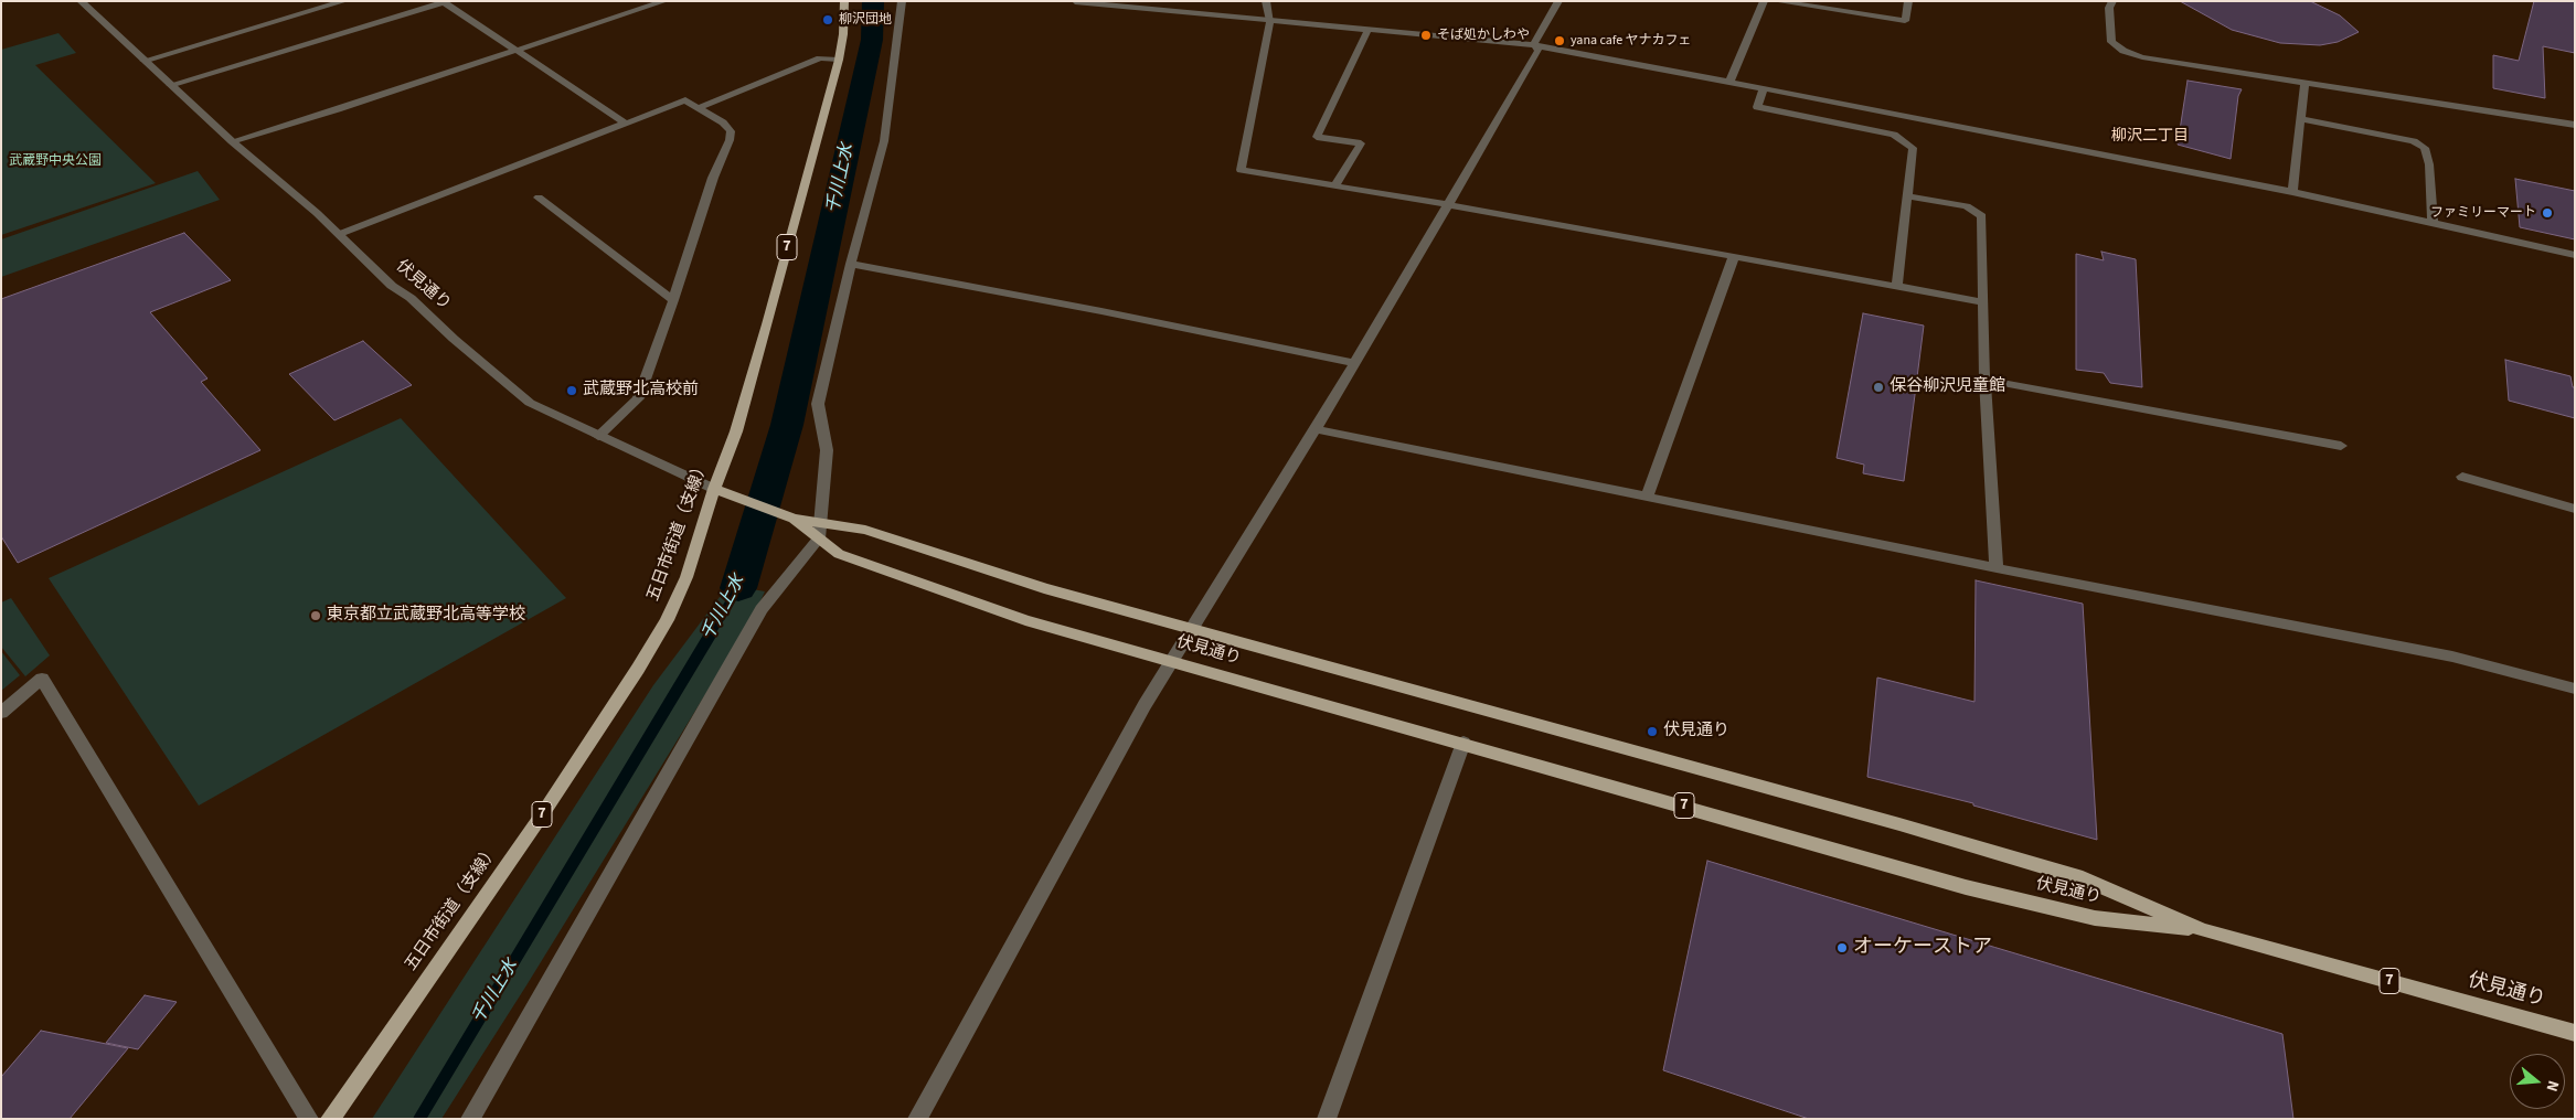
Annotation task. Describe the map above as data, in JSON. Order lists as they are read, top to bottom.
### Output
{
  "streets": {
    "main road": ["7", "伏見通り", "五日市街道（支線）"]
  },
  "crossings": [
    ["伏見通り", "五日市街道（支線）"]
  ],
  "districts": ["柳沢二丁目"],
  "water": ["千川上水"],
  "parks": ["武蔵野中央公園"],
  "places": [
    "柳沢団地",
    "そば処かしわや",
    "yana cafe ヤナカフェ",
    "ファミリーマート",
    "保谷柳沢児童館",
    "武蔵野北高校前",
    "東京都立武蔵野北高等学校",
    "伏見通り",
    "オーケーストア"
  ],
  "north": "right"
}
